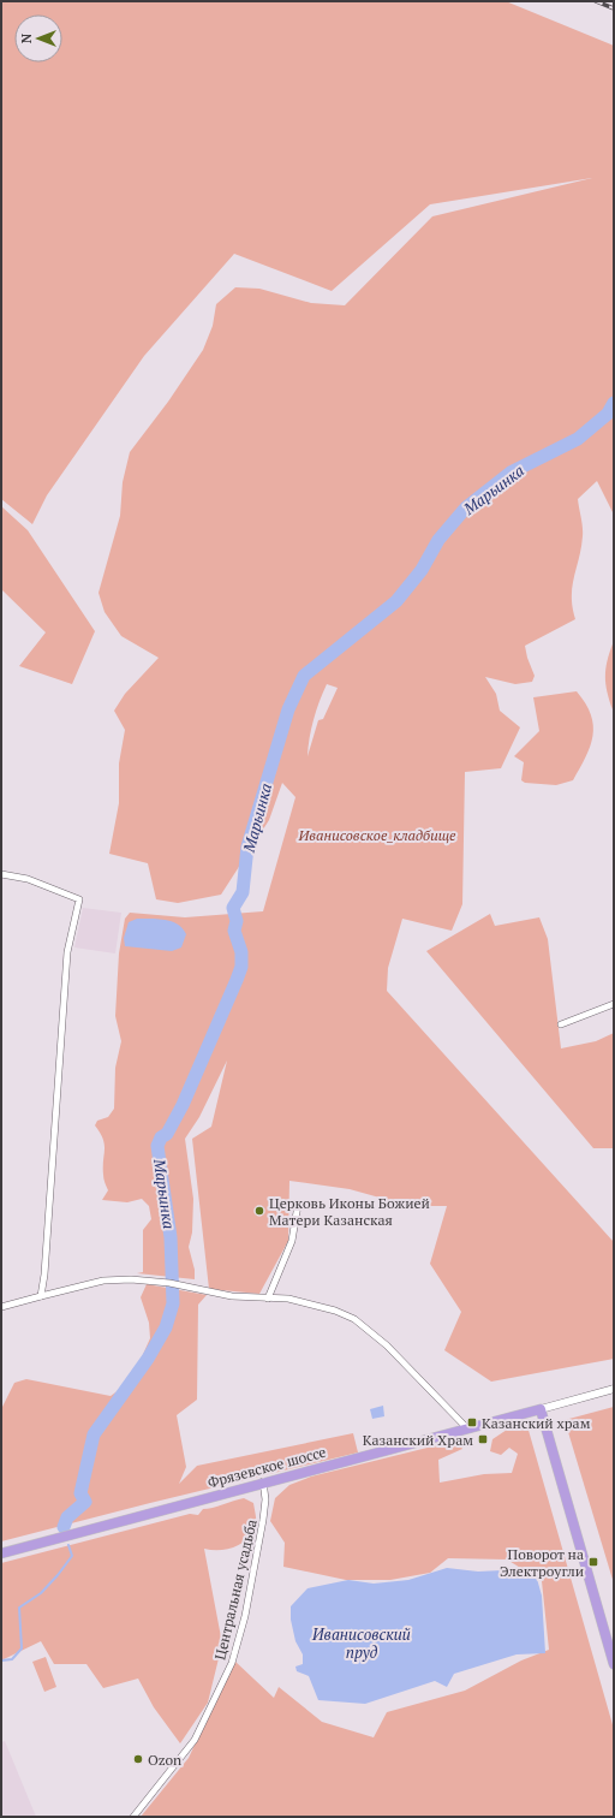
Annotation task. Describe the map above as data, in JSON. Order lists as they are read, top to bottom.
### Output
{
  "streets": {
    "highway": ["Фрязевское шоссе"],
    "street": ["Центральная усадьба"]
  },
  "crossings": [
    ["Фрязевское шоссе", "Центральная усадьба"]
  ],
  "water": ["Марьинка", "Иванисовский пруд"],
  "parks": ["Иванисовское_кладбище"],
  "places": {
    "other": ["Церковь Иконы Божией Матери Казанская", "Ozon"],
    "transit": ["Казанский храм", "Казанский Храм", "Поворот на Электроугли"]
  },
  "north": "left"
}
